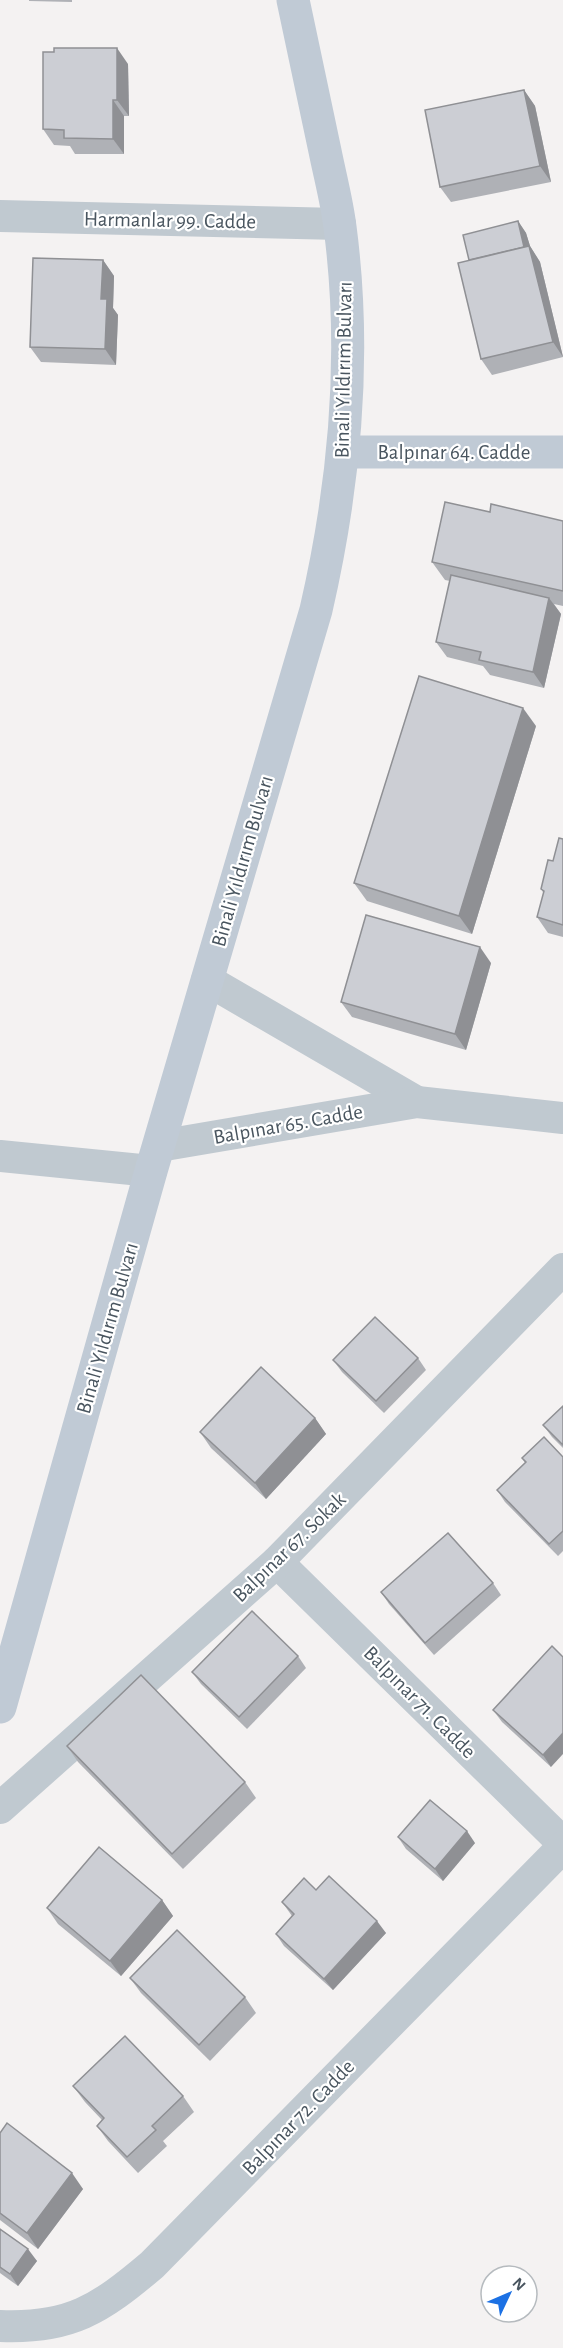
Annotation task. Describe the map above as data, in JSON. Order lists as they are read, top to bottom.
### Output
{
  "streets": {
    "main road": ["Binali Yıldırım Bulvarı", "Balpınar 64. Cadde"],
    "street": [
      "Harmanlar 99. Cadde",
      "Balpınar 65. Cadde",
      "Balpınar 67. Sokak",
      "Balpınar 71. Cadde",
      "Balpınar 72. Cadde"
    ]
  },
  "crossings": [
    ["Harmanlar 99. Cadde", "Binali Yıldırım Bulvarı"],
    ["Binali Yıldırım Bulvarı", "Balpınar 64. Cadde"],
    ["Binali Yıldırım Bulvarı", "Balpınar 65. Cadde"],
    ["Balpınar 67. Sokak", "Balpınar 71. Cadde"],
    ["Balpınar 71. Cadde", "Balpınar 72. Cadde"]
  ],
  "north": "top right"
}
